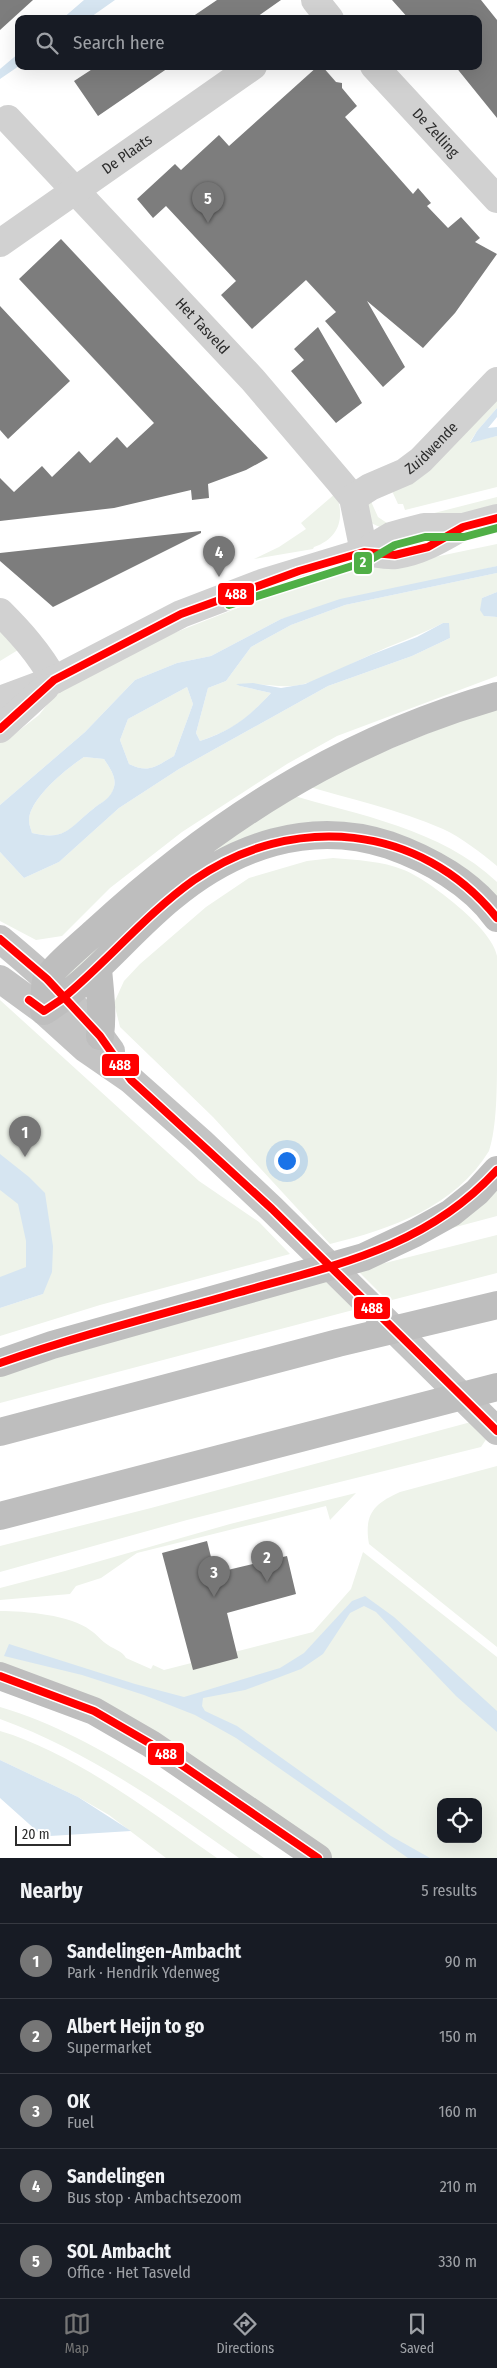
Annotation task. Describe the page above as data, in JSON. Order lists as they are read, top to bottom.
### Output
{
  "streets": {
    "street": [
      "De Zelling",
      "De Plaats",
      "Het Tasveld",
      "Zuidwende"
    ]
  },
  "crossings": [
    ["De Plaats", "Het Tasveld"],
    ["Het Tasveld", "Zuidwende"]
  ],
  "lines": ["transit line 488", "transit line 2"],
  "scale_bar": "20 m",
  "page": {
    "search": "Search here",
    "pins": [
      "5",
      "4",
      "1",
      "2",
      "3"
    ],
    "scale": "20 m",
    "heading": ["Nearby", "5 results"],
    "list": [
      {
        "mark": "1",
        "name": "Sandelingen-Ambacht",
        "note": "Park · Hendrik Ydenweg",
        "value": "90 m"
      },
      {
        "mark": "2",
        "name": "Albert Heijn to go",
        "note": "Supermarket",
        "value": "150 m"
      },
      {
        "mark": "3",
        "name": "OK",
        "note": "Fuel",
        "value": "160 m"
      },
      {
        "mark": "4",
        "name": "Sandelingen",
        "note": "Bus stop · Ambachtsezoom",
        "value": "210 m"
      },
      {
        "mark": "5",
        "name": "SOL Ambacht",
        "note": "Office · Het Tasveld",
        "value": "330 m"
      }
    ],
    "nav": ["Map", "Directions", "Saved"]
  }
}
